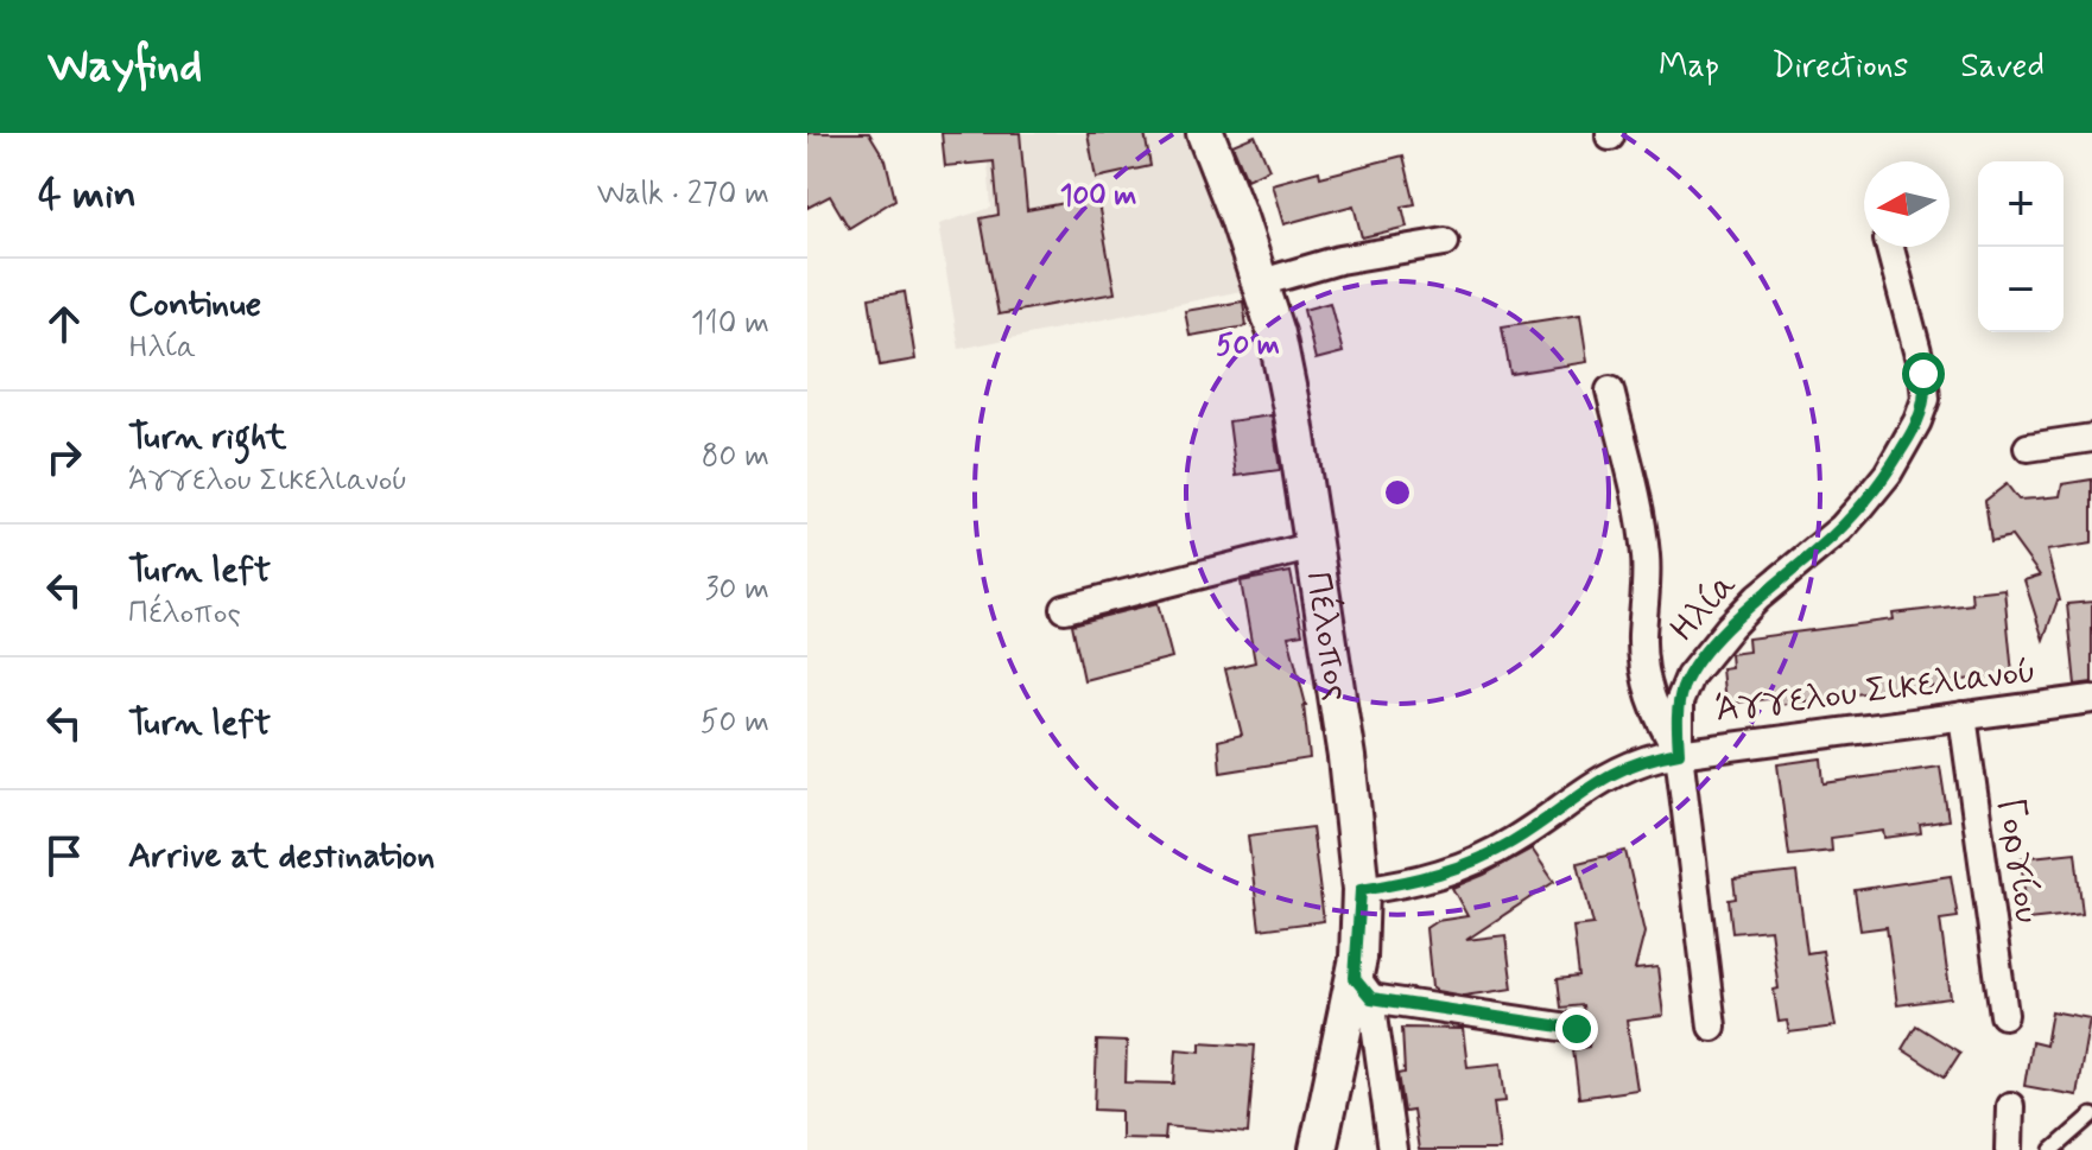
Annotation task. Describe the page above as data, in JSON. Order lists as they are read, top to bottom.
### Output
{
  "streets": {
    "street": [
      "Ηλία",
      "Πέλοπος",
      "Άγγελου Σικελιανού",
      "Γοργίου"
    ]
  },
  "crossings": [
    ["Ηλία", "Άγγελου Σικελιανού"],
    ["Πέλοπος", "Άγγελου Σικελιανού"],
    ["Άγγελου Σικελιανού", "Γοργίου"]
  ],
  "north": "left",
  "page": {
    "header": "Wayfind",
    "nav": ["Map", "Directions", "Saved"],
    "heading": ["4 min", "Walk · 270 m"],
    "map_buttons": ["+", "−"],
    "list": [
      ["Continue", "Ηλία", "110 m"],
      ["Turn right", "Άγγελου Σικελιανού", "80 m"],
      ["Turn left", "Πέλοπος", "30 m"],
      ["Turn left", "50 m"],
      "Arrive at destination"
    ]
  },
  "rings": ["100 m", "50 m"]
}
